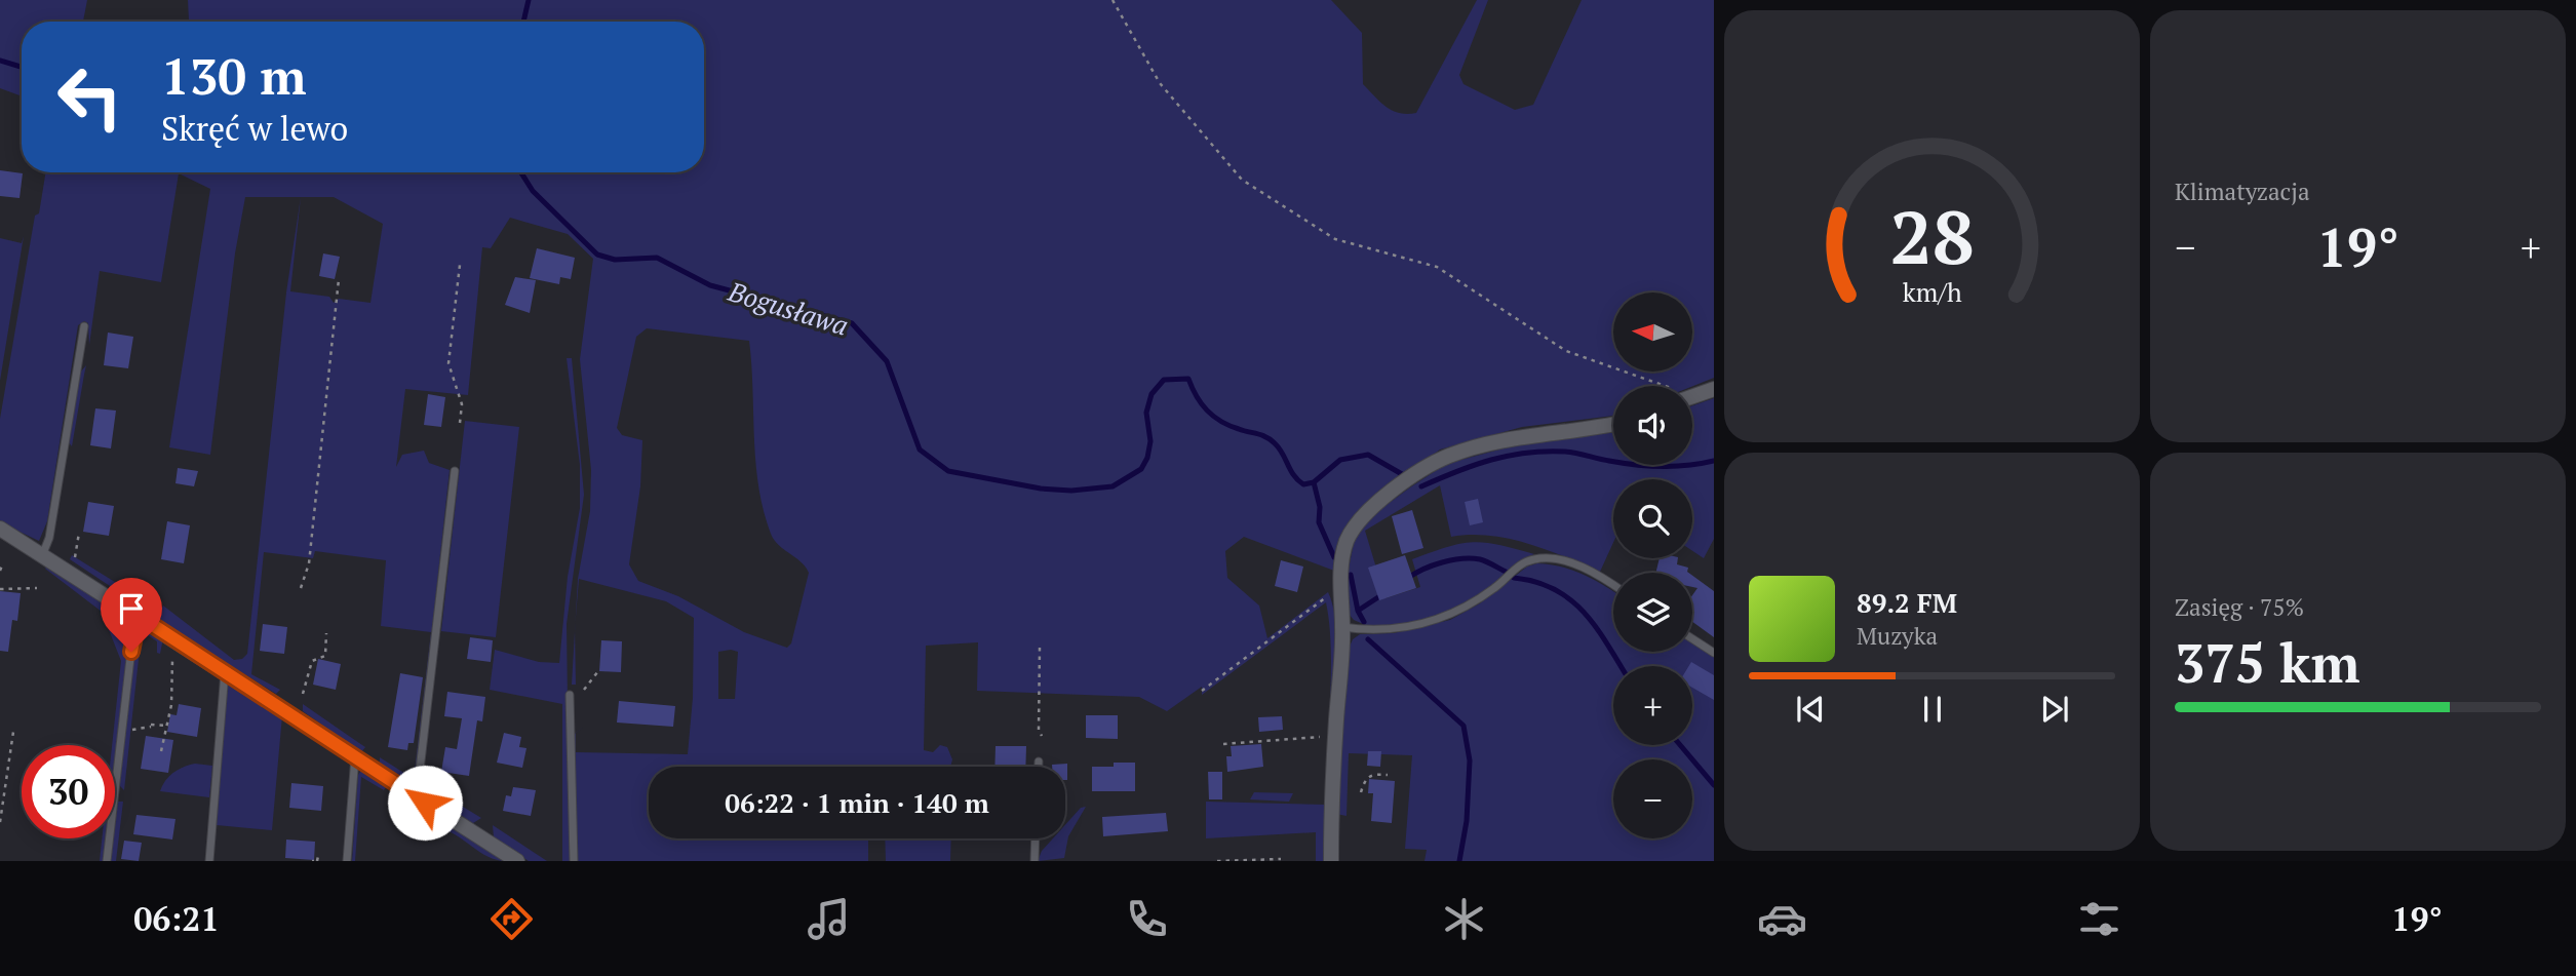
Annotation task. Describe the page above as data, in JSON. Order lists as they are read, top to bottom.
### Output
{
  "water": ["Bogusława"],
  "north": "left",
  "page": {
    "tile": [
      "Klimatyzacja",
      ["Zasięg · 75%", "375 km"]
    ],
    "turn": ["130 m", "Skręć w lewo"],
    "heat": ["−", "19°", "+"],
    "map_buttons": ["+", "−"],
    "song": ["89.2 FM", "Muzyka"],
    "limit": "30",
    "trip": "06:22 · 1 min · 140 m",
    "tabs": ["06:21", "19°"],
    "gauge": ["28", "km/h"]
  }
}
